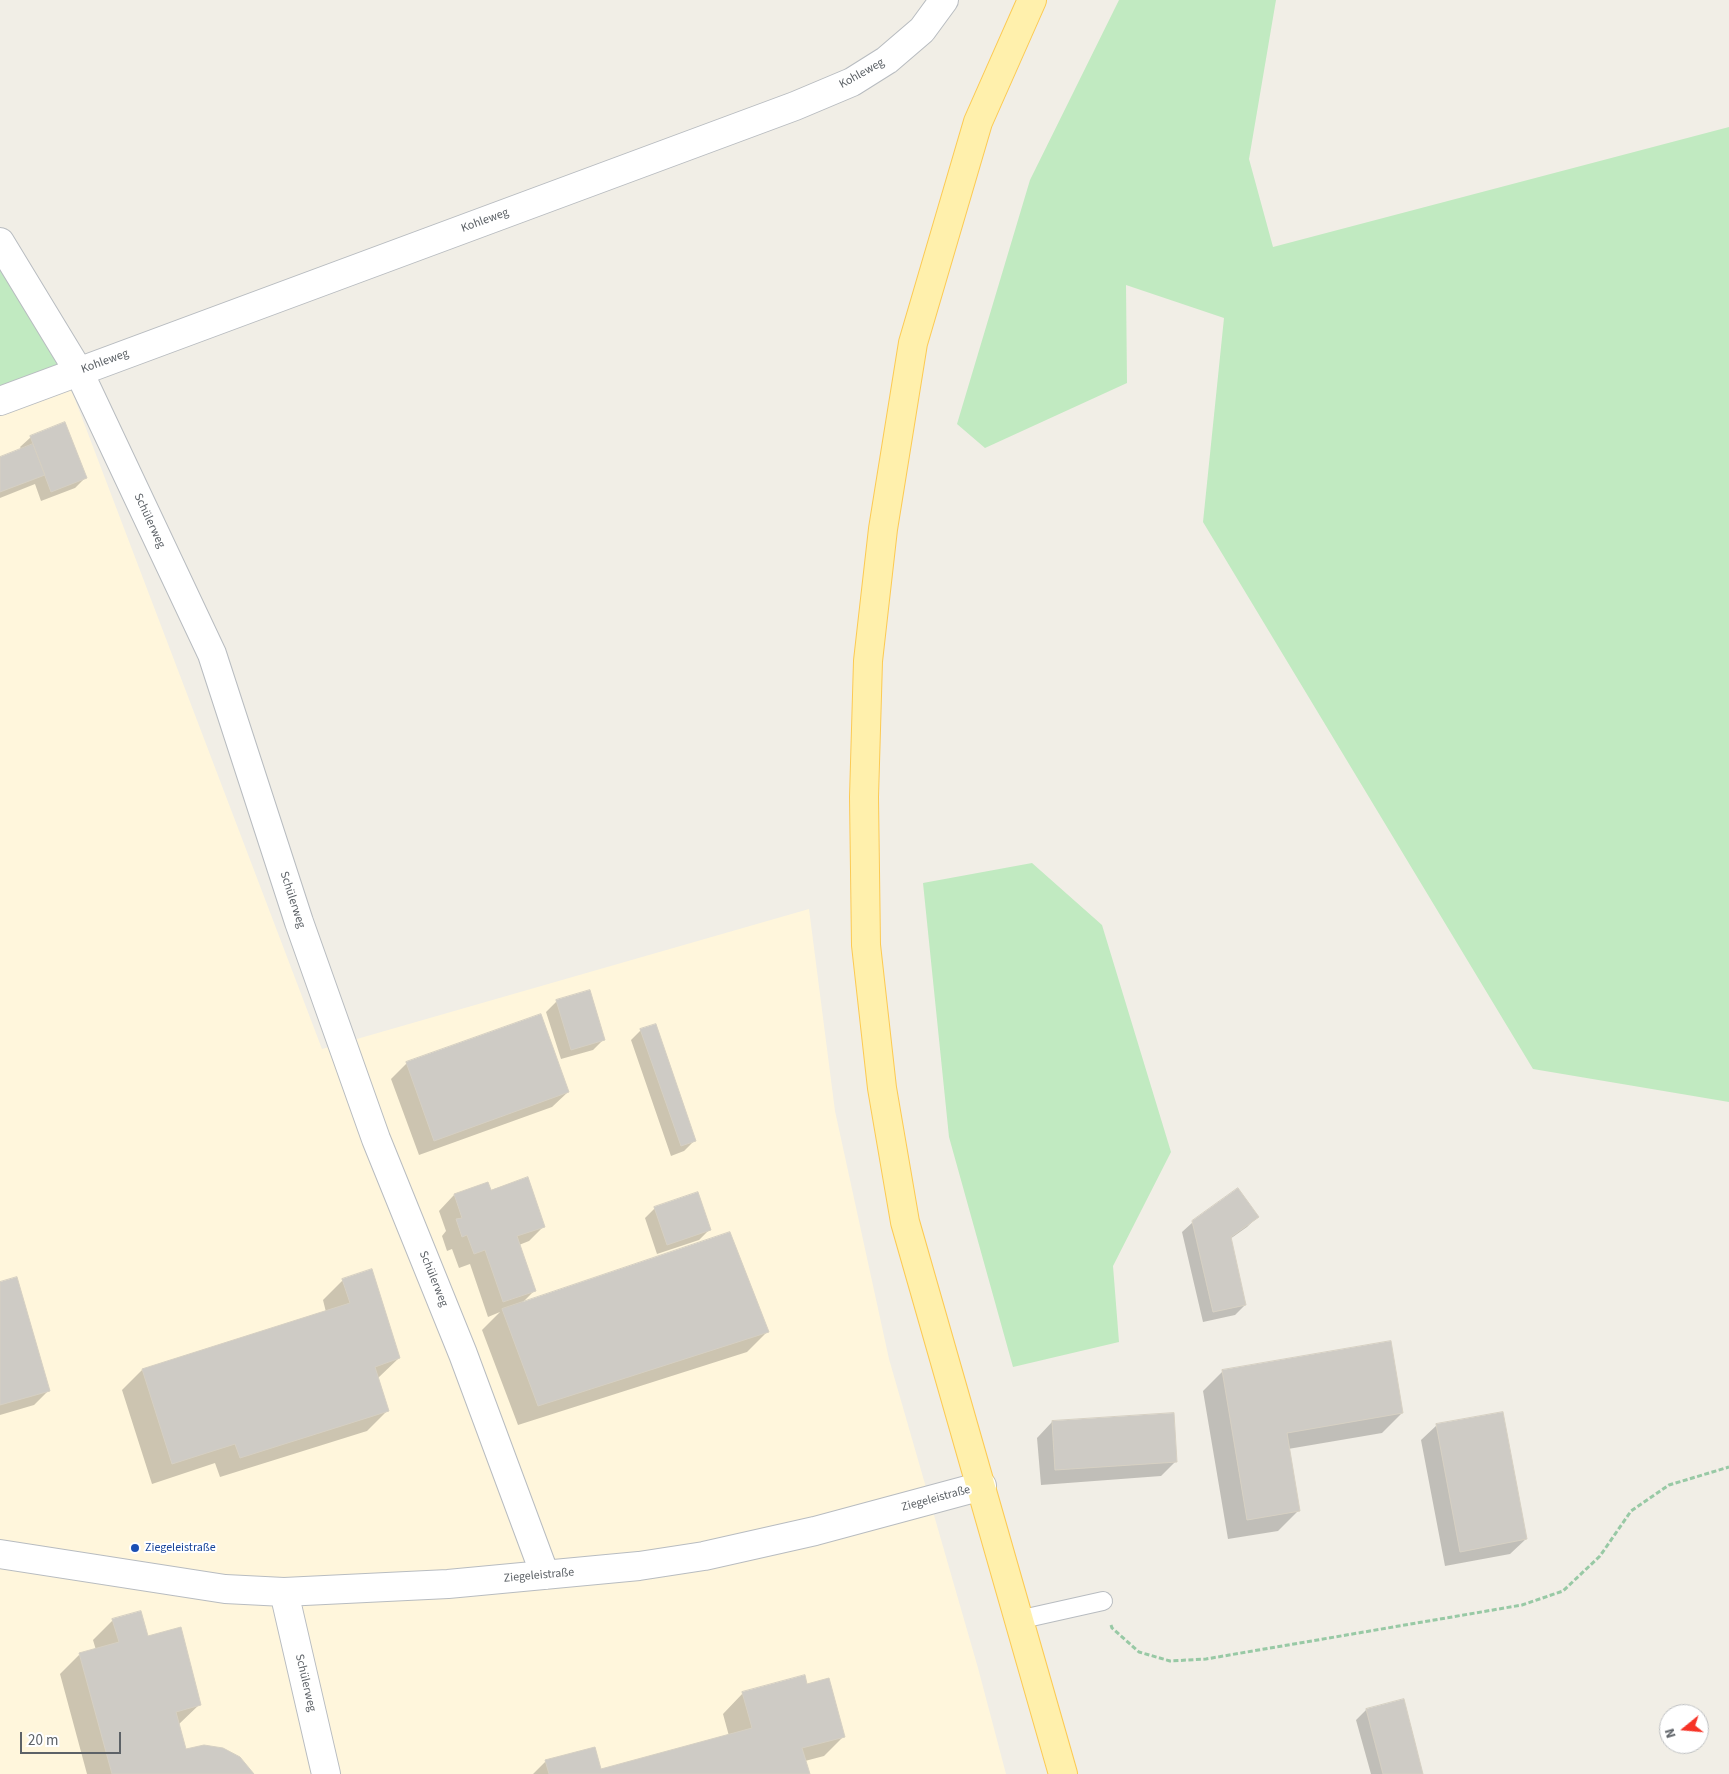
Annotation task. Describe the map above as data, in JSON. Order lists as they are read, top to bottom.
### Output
{
  "streets": {
    "street": ["Kohleweg", "Schülerweg", "Ziegeleistraße"]
  },
  "crossings": [
    ["Kohleweg", "Schülerweg"],
    ["Schülerweg", "Ziegeleistraße"]
  ],
  "places": ["Ziegeleistraße"],
  "scale_bar": "20 m",
  "north": "left"
}
